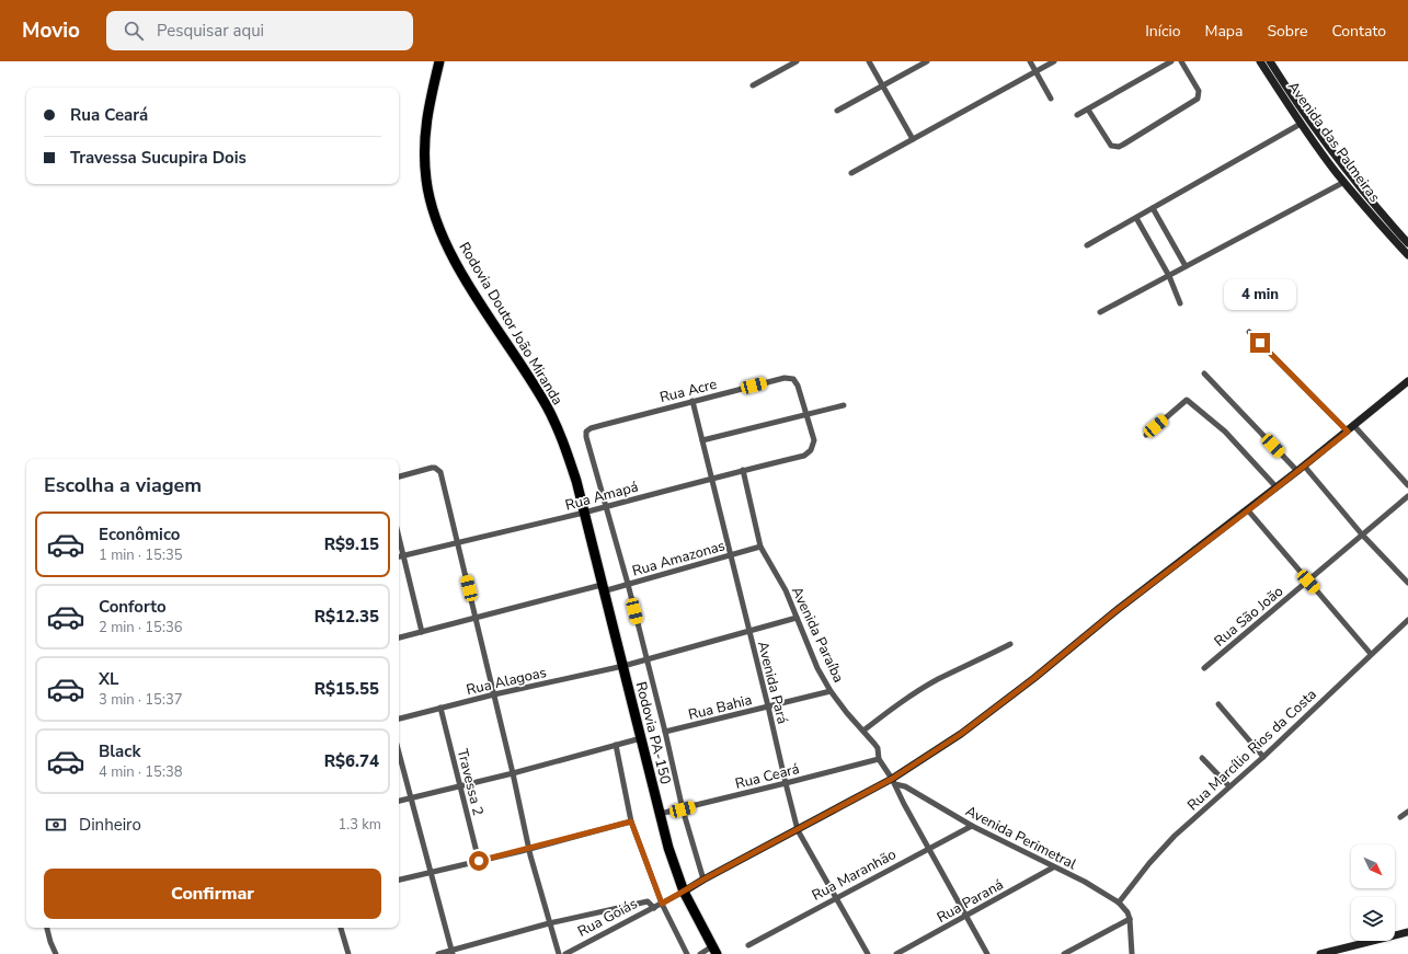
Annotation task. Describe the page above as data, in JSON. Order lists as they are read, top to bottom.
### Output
{
  "streets": {
    "highway": ["Rodovia Doutor João Miranda", "Rodovia PA-150"],
    "street": [
      "Avenida das Palmeiras",
      "Rua Acre",
      "Rua Amapá",
      "Rua Amazonas",
      "Rua São João",
      "Avenida Paraíba",
      "Rua Alagoas",
      "Avenida Pará",
      "Rua Bahia",
      "Rua Marcílio Rios da Costa",
      "Rua Ceará",
      "Travessa 2",
      "Avenida Perimetral",
      "Rua Maranhão",
      "Rua Paraná",
      "Rua Goiás"
    ]
  },
  "crossings": [
    ["Rodovia Doutor João Miranda", "Rua Amapá"],
    ["Rodovia Doutor João Miranda", "Rodovia PA-150"],
    ["Rua Acre", "Rua Amapá"],
    ["Rua Acre", "Avenida Pará"],
    ["Rua Amapá", "Avenida Paraíba"],
    ["Rua Amapá", "Avenida Pará"],
    ["Rua Amapá", "Rodovia PA-150"],
    ["Rua Amazonas", "Avenida Paraíba"],
    ["Rua Amazonas", "Avenida Pará"],
    ["Rua Amazonas", "Rodovia PA-150"],
    ["Avenida Paraíba", "Rua Bahia"],
    ["Avenida Paraíba", "Rua Ceará"],
    ["Avenida Paraíba", "Avenida Perimetral"],
    ["Avenida Paraíba", "Rua Maranhão"],
    ["Avenida Paraíba", "Rua Paraná"],
    ["Avenida Paraíba", "Rua Goiás"],
    ["Rua Alagoas", "Rodovia PA-150"],
    ["Rua Alagoas", "Travessa 2"],
    ["Avenida Pará", "Rua Bahia"],
    ["Avenida Pará", "Rua Ceará"],
    ["Avenida Pará", "Rua Maranhão"],
    ["Avenida Pará", "Rua Goiás"],
    ["Rodovia PA-150", "Rua Ceará"],
    ["Rodovia PA-150", "Rua Goiás"],
    ["Rua Marcílio Rios da Costa", "Avenida Perimetral"],
    ["Avenida Perimetral", "Rua Maranhão"],
    ["Avenida Perimetral", "Rua Paraná"],
    ["Avenida Perimetral", "Rua Goiás"]
  ],
  "north": "bottom right",
  "page": {
    "header": "Movio",
    "search": "Pesquisar aqui",
    "nav": [
      "Início",
      "Mapa",
      "Sobre",
      "Contato"
    ],
    "banner": ["Rua Ceará", "Travessa Sucupira Dois"],
    "bubble": "4 min",
    "heading": "Escolha a viagem",
    "list": [
      {
        "name": "Econômico",
        "note": "1 min · 15:35",
        "value": "R$9.15"
      },
      {
        "name": "Conforto",
        "note": "2 min · 15:36",
        "value": "R$12.35"
      },
      {
        "name": "XL",
        "note": "3 min · 15:37",
        "value": "R$15.55"
      },
      {
        "name": "Black",
        "note": "4 min · 15:38",
        "value": "R$6.74"
      }
    ],
    "pay": ["Dinheiro", "1.3 km"],
    "buttons": "Confirmar"
  }
}
